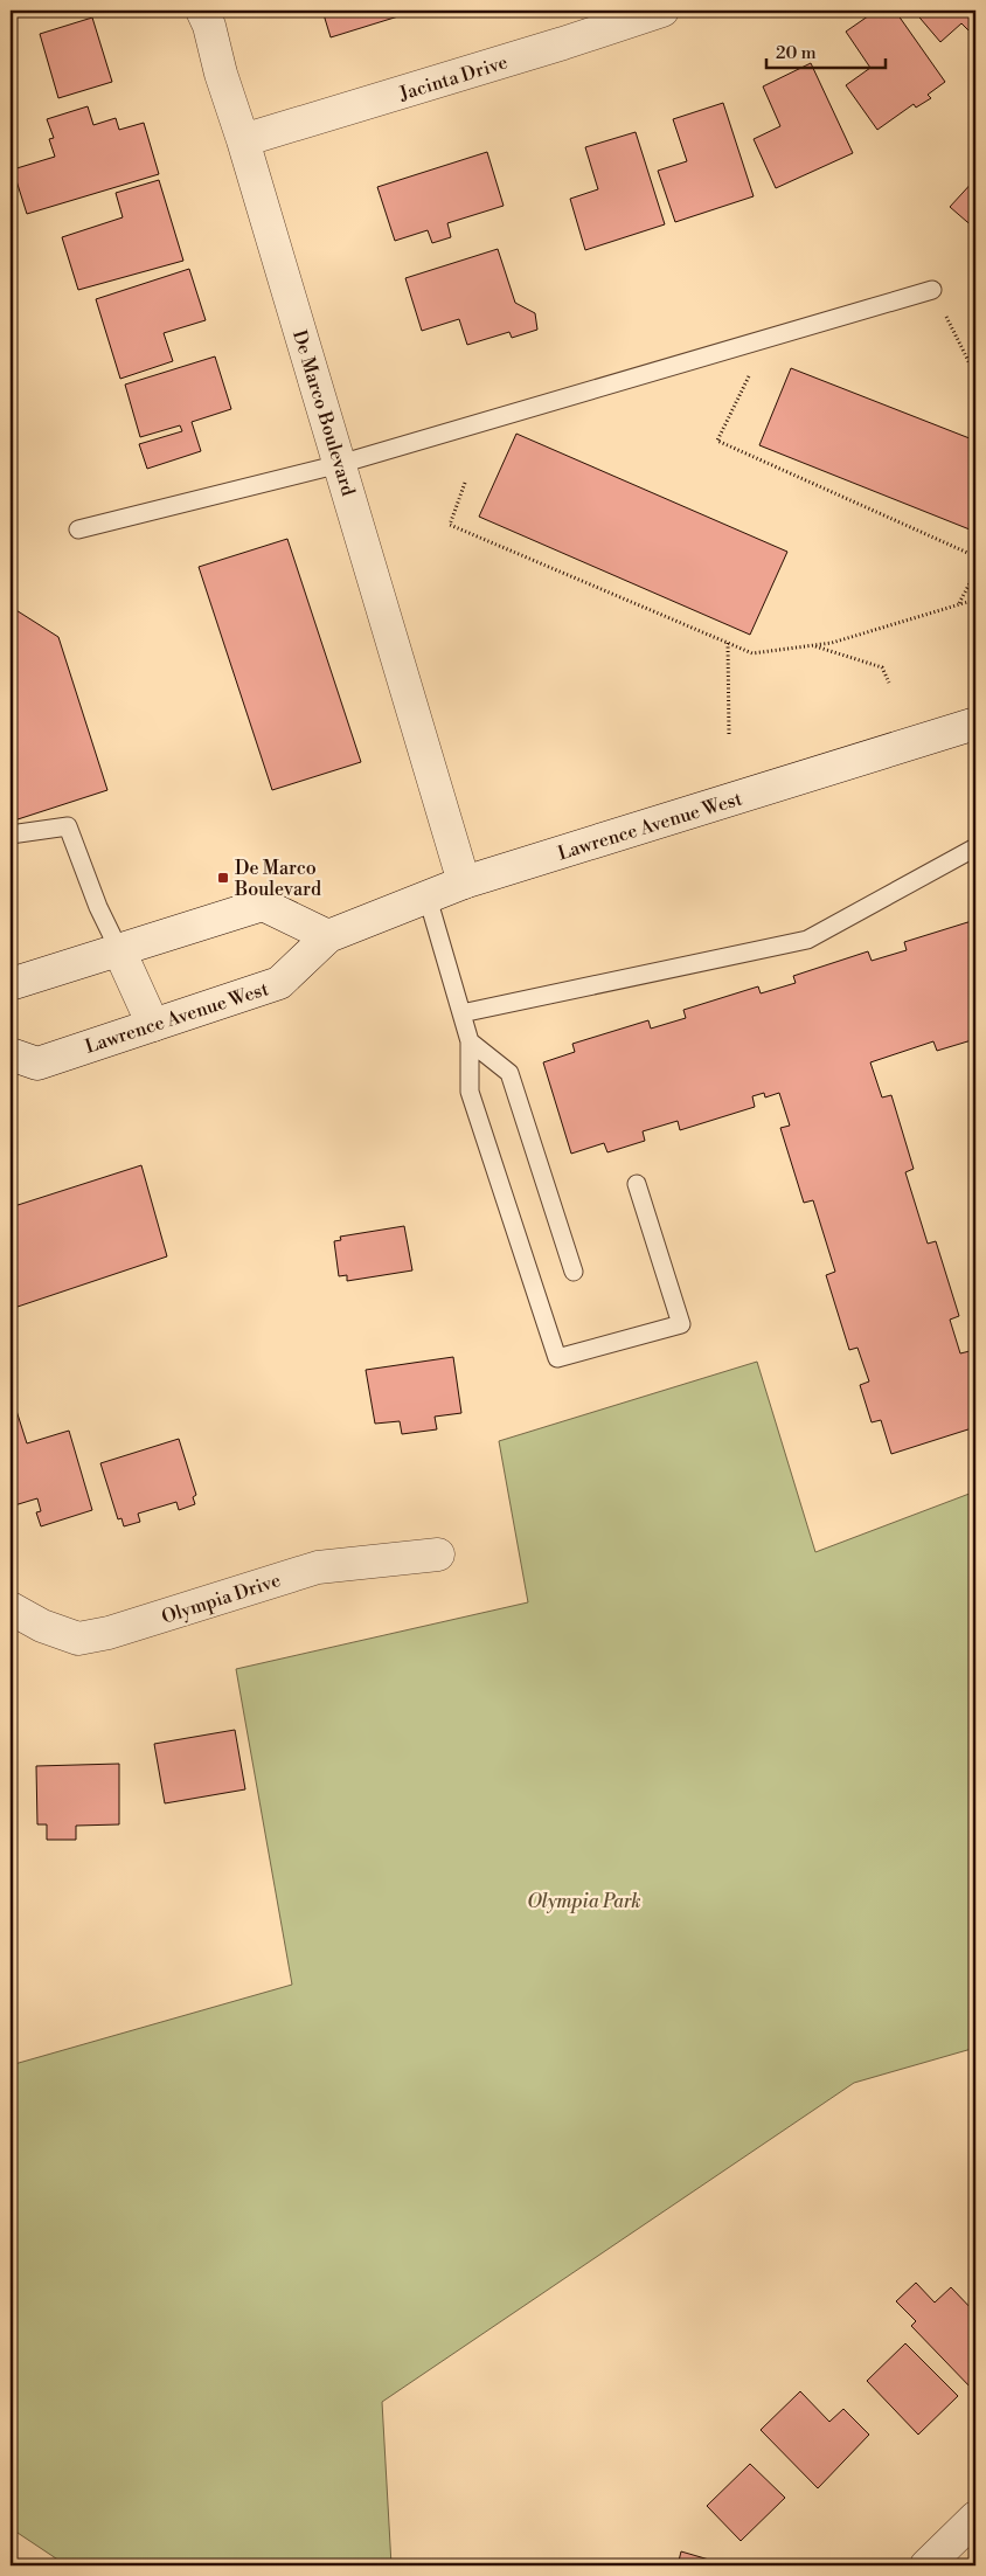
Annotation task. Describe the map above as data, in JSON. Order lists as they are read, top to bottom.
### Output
{
  "streets": {
    "street": [
      "Jacinta Drive",
      "De Marco Boulevard",
      "Lawrence Avenue West",
      "Olympia Drive"
    ]
  },
  "crossings": [
    ["Jacinta Drive", "De Marco Boulevard"],
    ["De Marco Boulevard", "Lawrence Avenue West"]
  ],
  "parks": ["Olympia Park"],
  "places": {
    "transit": ["De Marco Boulevard"]
  },
  "scale_bar": "20 m"
}
